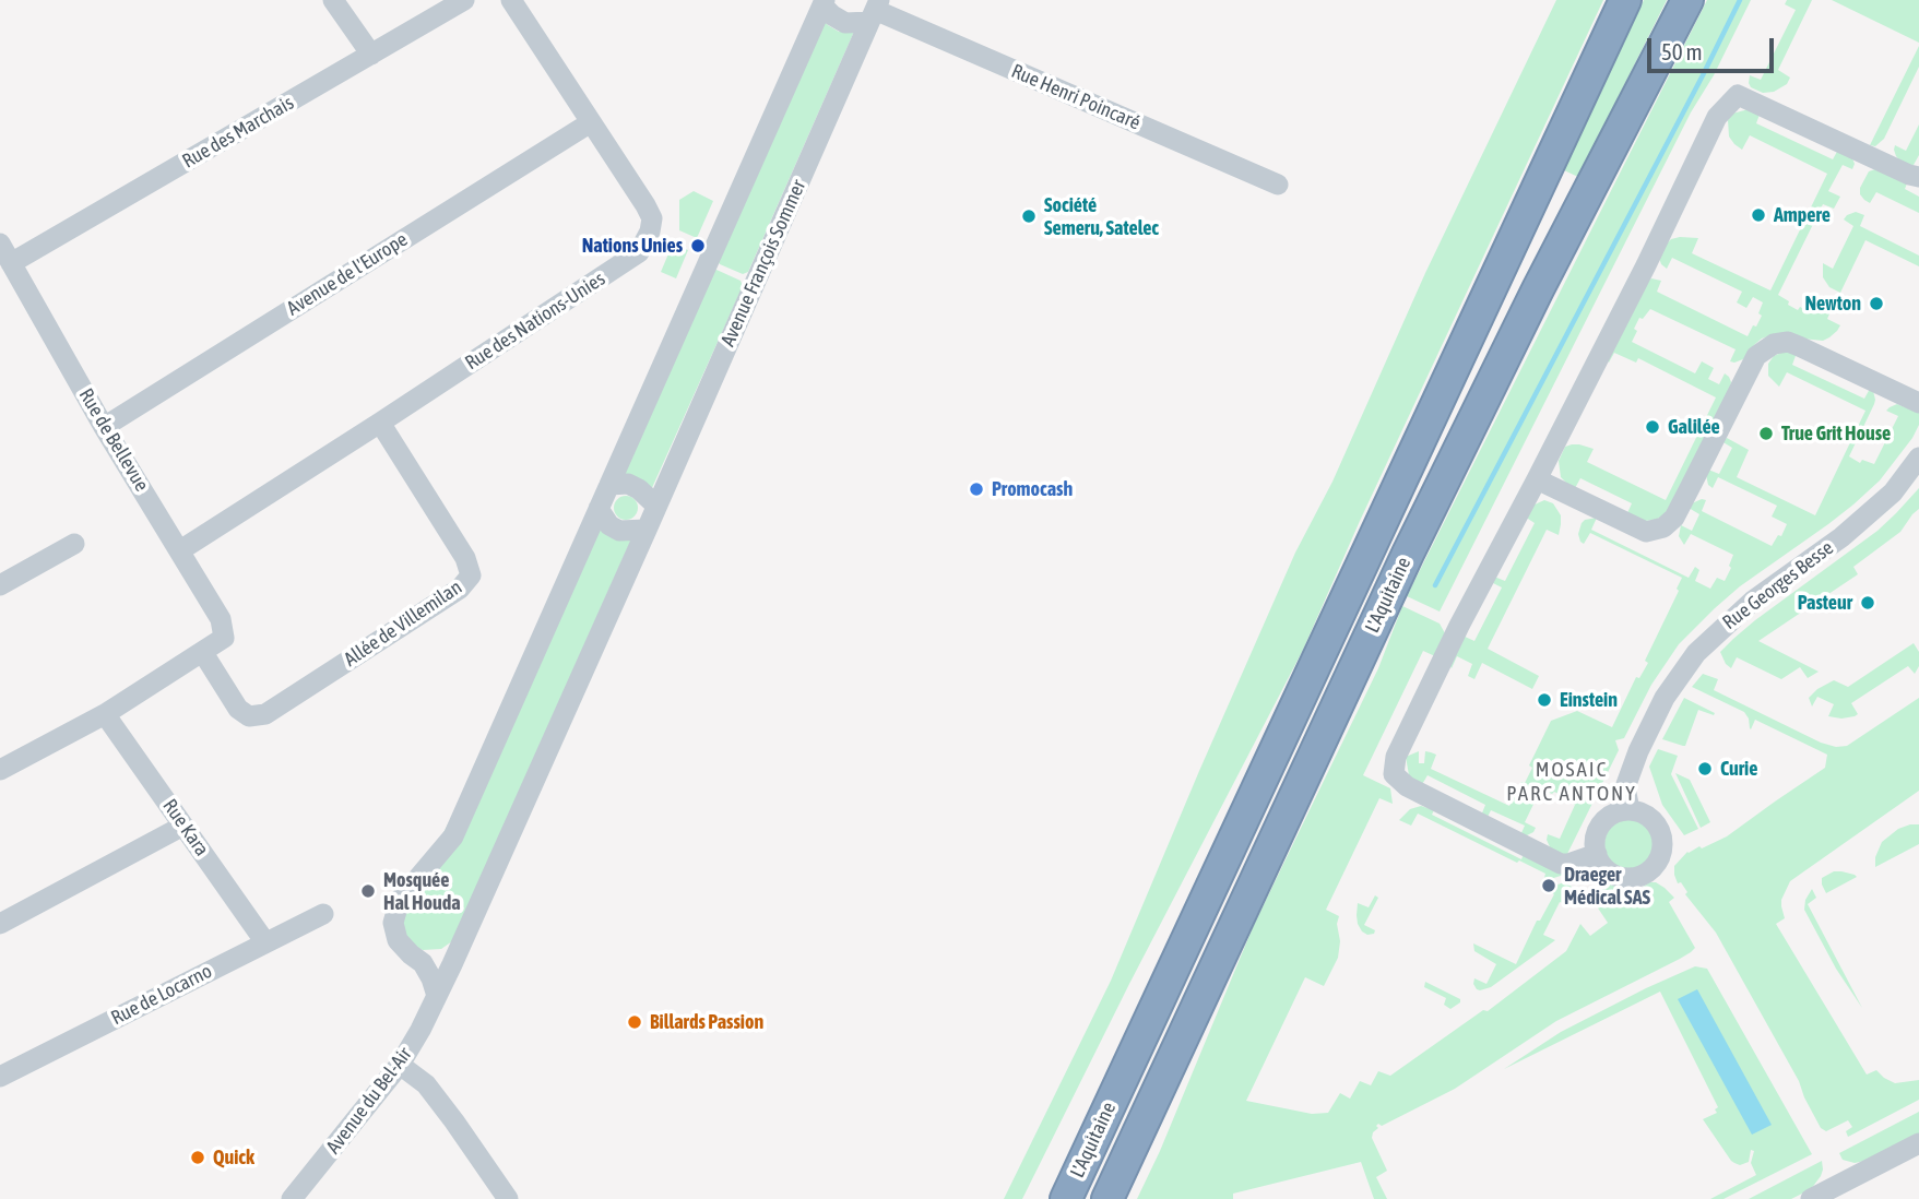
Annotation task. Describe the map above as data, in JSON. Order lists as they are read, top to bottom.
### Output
{
  "streets": {
    "highway": ["L'Aquitaine"],
    "street": [
      "Rue Henri Poincaré",
      "Rue des Marchais",
      "Avenue François Sommer",
      "Avenue de l'Europe",
      "Rue des Nations-Unies",
      "Rue de Bellevue",
      "Rue Georges Besse",
      "Allée de Villemilan",
      "Rue Kara",
      "Rue de Locarno",
      "Avenue du Bel-Air"
    ]
  },
  "crossings": [
    ["Rue Henri Poincaré", "Avenue François Sommer"],
    ["Rue des Marchais", "Rue de Bellevue"],
    ["Avenue de l'Europe", "Rue des Nations-Unies"],
    ["Avenue de l'Europe", "Rue de Bellevue"],
    ["Rue des Nations-Unies", "Rue de Bellevue"],
    ["Rue des Nations-Unies", "Allée de Villemilan"],
    ["Rue de Bellevue", "Allée de Villemilan"],
    ["Rue Kara", "Rue de Locarno"]
  ],
  "districts": ["MOSAIC PARC ANTONY"],
  "places": [
    "Ampere",
    "Société Semeru, Satelec",
    "Nations Unies",
    "Newton",
    "Galilée",
    "True Grit House",
    "Promocash",
    "Pasteur",
    "Einstein",
    "Curie",
    "Draeger Médical SAS",
    "Mosquée Hal Houda",
    "Billards Passion",
    "Quick"
  ],
  "scale_bar": "50 m"
}
